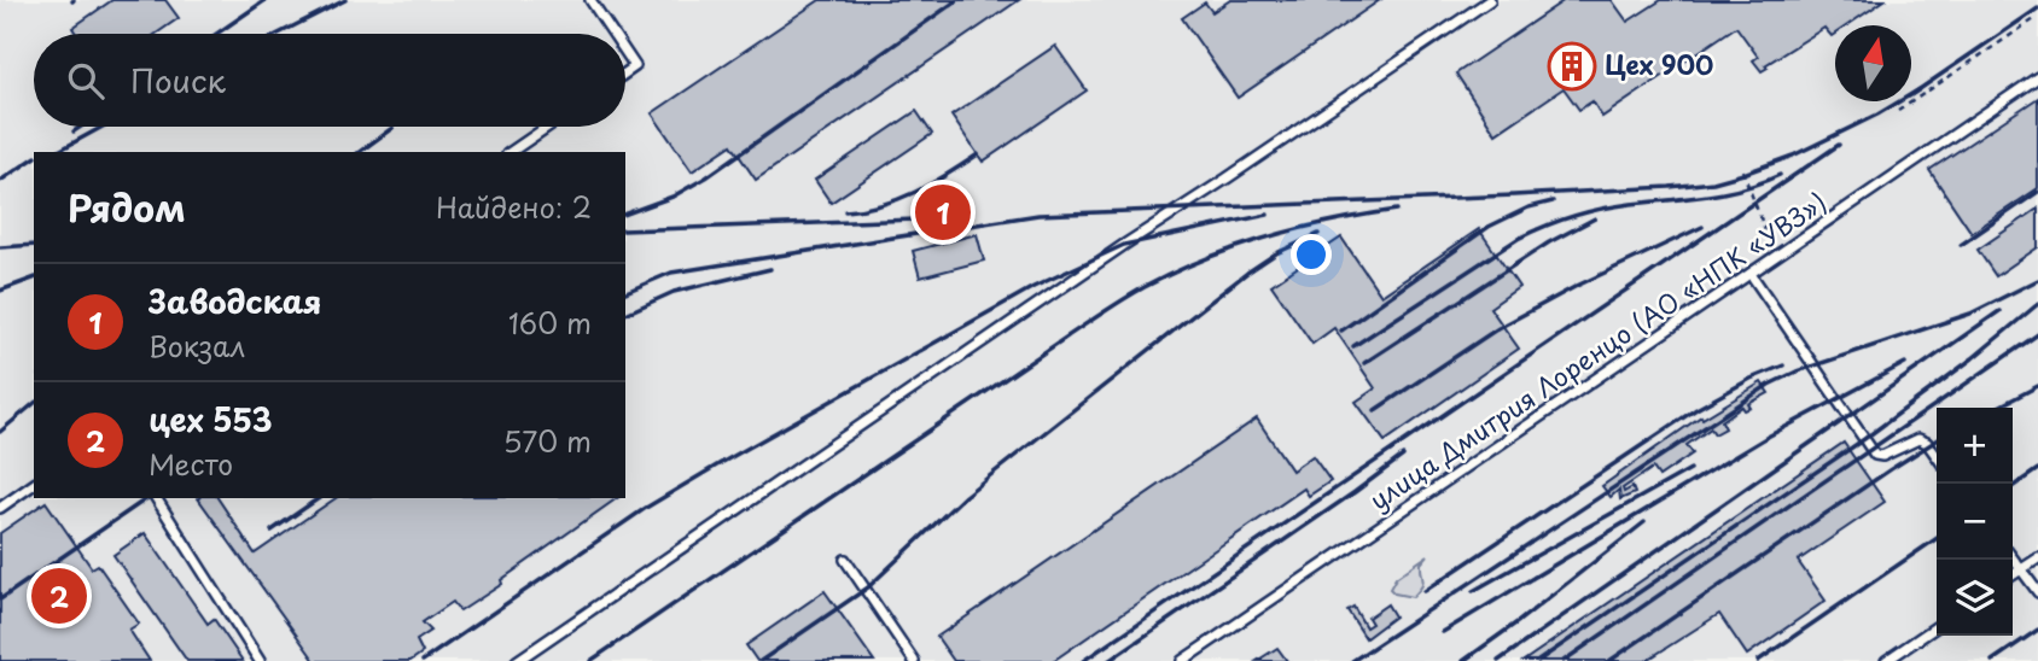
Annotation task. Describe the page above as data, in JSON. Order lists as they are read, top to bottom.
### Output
{
  "streets": {
    "lane": ["улица Дмитрия Лоренцо (АО «НПК «УВЗ»)"]
  },
  "places": {
    "building": ["Цех 900"]
  },
  "north": "top",
  "page": {
    "search": "Поиск",
    "heading": ["Рядом", "Найдено: 2"],
    "pins": ["1", "2"],
    "list": [
      {
        "mark": "1",
        "name": "Заводская",
        "note": "Вокзал",
        "value": "160 m"
      },
      {
        "mark": "2",
        "name": "цех 553",
        "note": "Место",
        "value": "570 m"
      }
    ],
    "map_buttons": ["+", "−"]
  }
}
